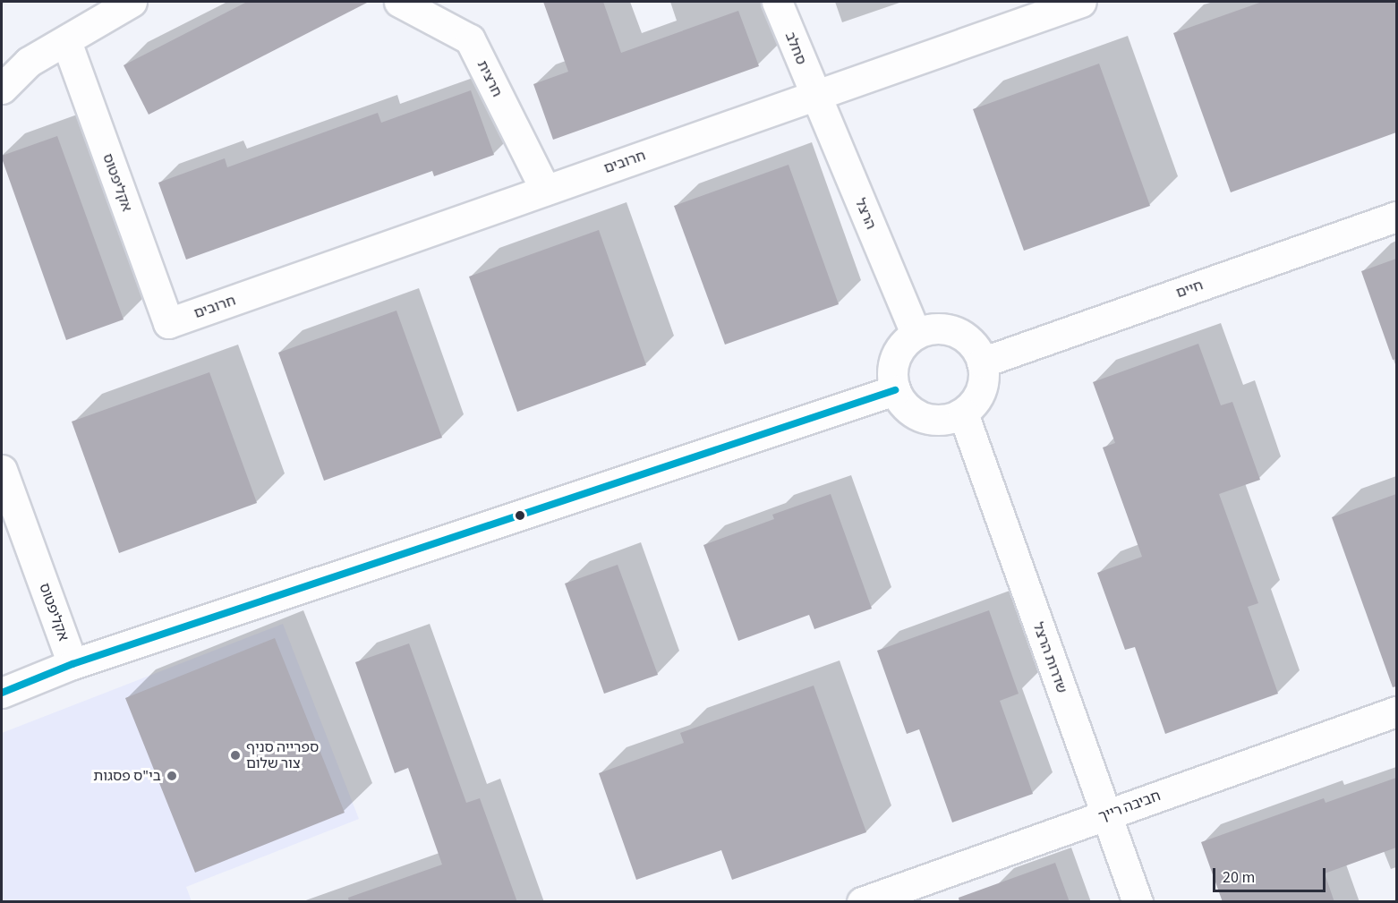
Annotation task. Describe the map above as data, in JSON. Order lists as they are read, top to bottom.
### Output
{
  "streets": {
    "street": [
      "סחלב",
      "חרצית",
      "חרובים",
      "אקליפטוס",
      "הרצל",
      "חיים",
      "שדרות הרצל",
      "חביבה רייך"
    ]
  },
  "crossings": [
    ["סחלב", "חרובים"],
    ["סחלב", "הרצל"],
    ["חרצית", "חרובים"],
    ["חרובים", "אקליפטוס"],
    ["חרובים", "הרצל"],
    ["הרצל", "חיים"],
    ["הרצל", "שדרות הרצל"],
    ["חיים", "שדרות הרצל"],
    ["שדרות הרצל", "חביבה רייך"]
  ],
  "places": ["ספרייה סניף צור שלום", "בי\"ס פסגות"],
  "scale_bar": "20 m"
}
